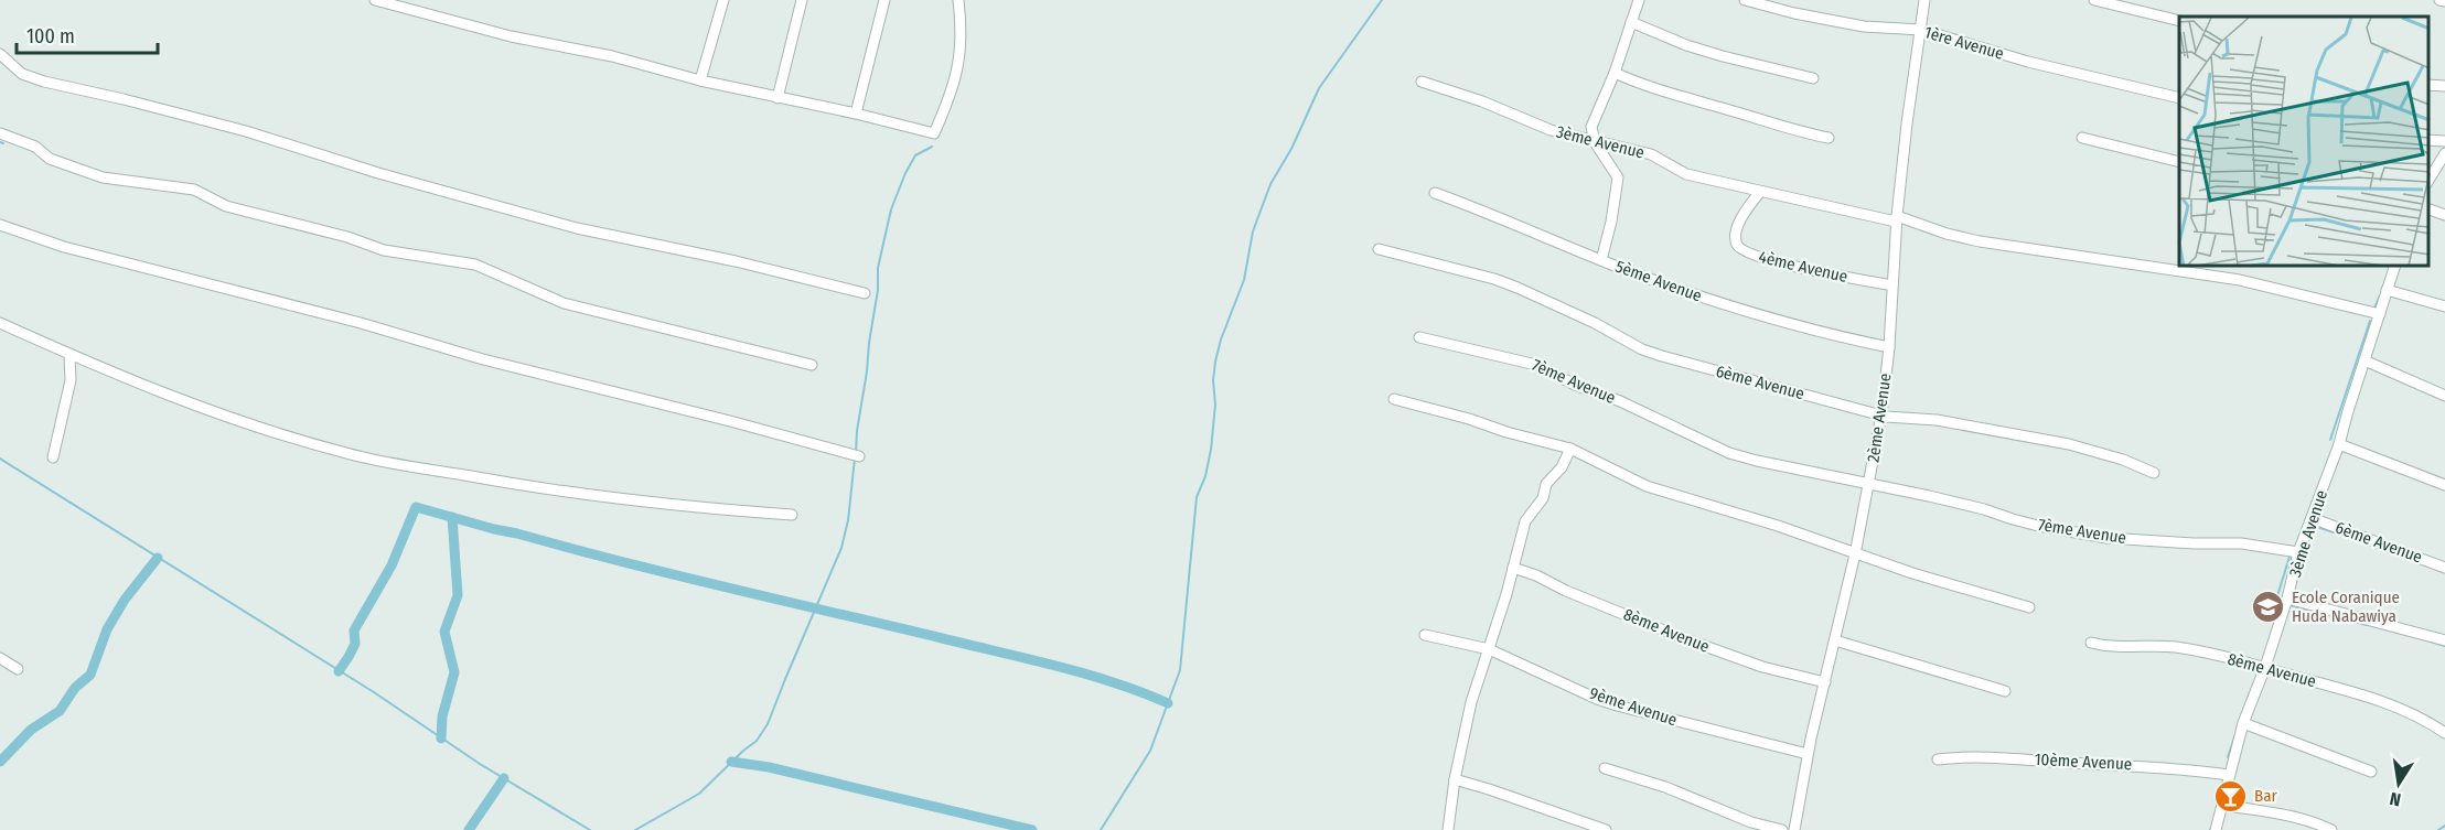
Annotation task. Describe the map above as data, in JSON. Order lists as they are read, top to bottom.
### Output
{
  "streets": {
    "street": [
      "1ère Avenue",
      "3ème Avenue",
      "4ème Avenue",
      "5ème Avenue",
      "7ème Avenue",
      "6ème Avenue",
      "2ème Avenue",
      "8ème Avenue",
      "9ème Avenue",
      "10ème Avenue"
    ]
  },
  "crossings": [
    ["1ère Avenue", "2ème Avenue"],
    ["3ème Avenue", "4ème Avenue"],
    ["3ème Avenue", "7ème Avenue"],
    ["3ème Avenue", "6ème Avenue"],
    ["3ème Avenue", "2ème Avenue"],
    ["3ème Avenue", "8ème Avenue"],
    ["3ème Avenue", "10ème Avenue"],
    ["4ème Avenue", "2ème Avenue"],
    ["5ème Avenue", "2ème Avenue"],
    ["7ème Avenue", "2ème Avenue"],
    ["6ème Avenue", "2ème Avenue"],
    ["2ème Avenue", "8ème Avenue"],
    ["2ème Avenue", "9ème Avenue"]
  ],
  "places": {
    "school or university": ["Ecole Coranique Huda Nabawiya"],
    "bar": ["Bar"]
  },
  "scale_bar": "100 m",
  "north": "bottom"
}
